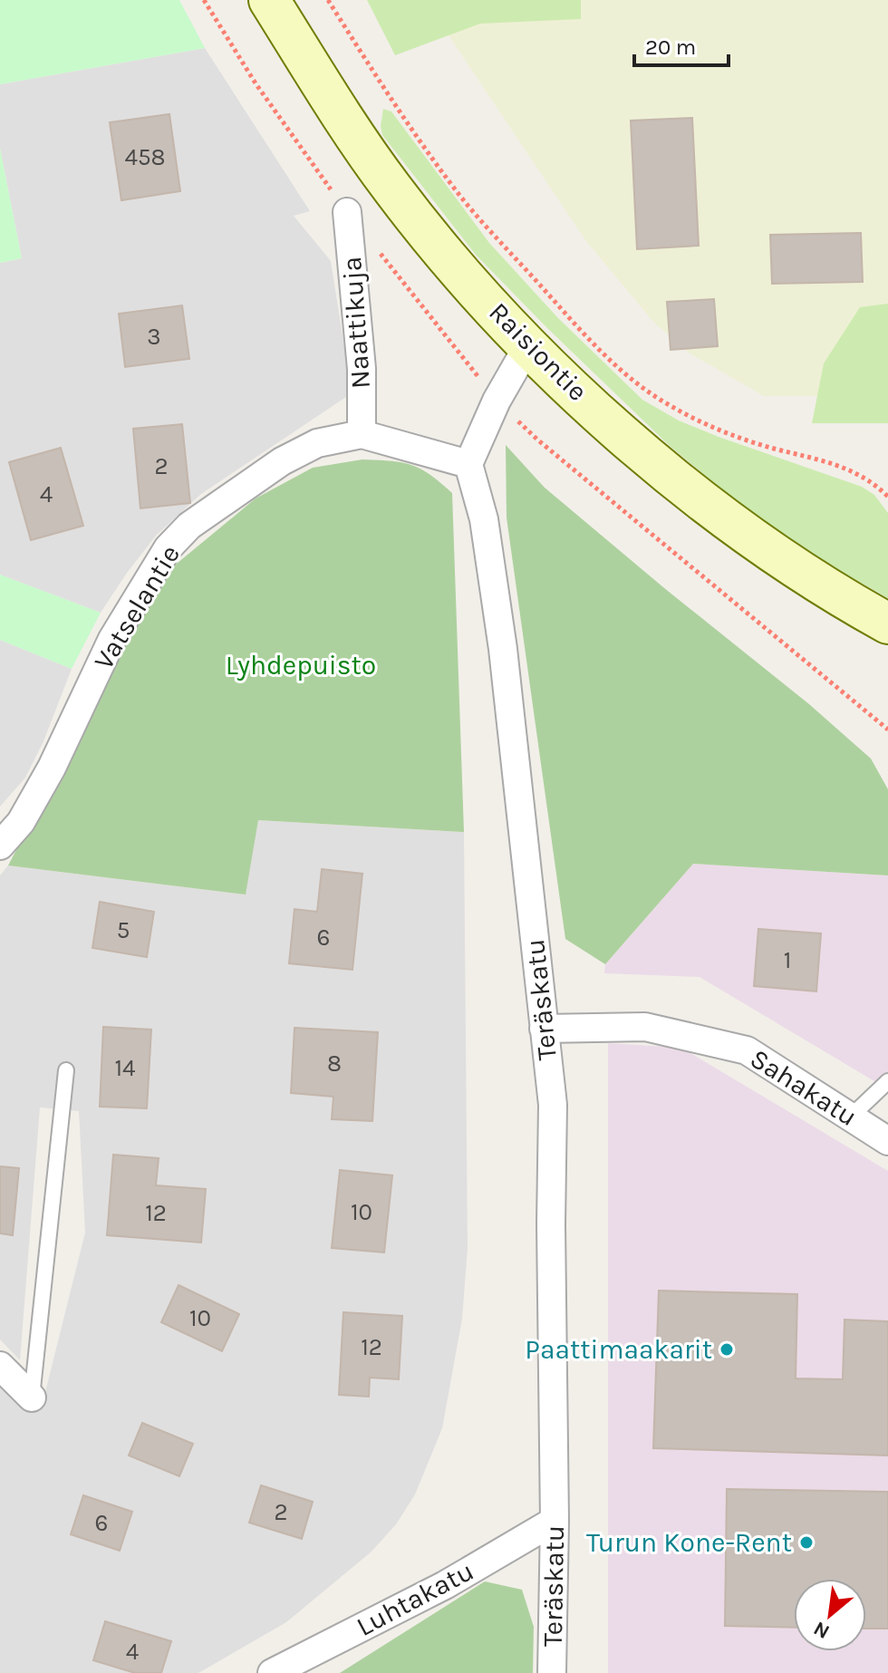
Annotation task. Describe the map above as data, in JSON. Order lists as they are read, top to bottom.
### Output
{
  "streets": {
    "main road": ["Raisiontie"],
    "street": [
      "Naattikuja",
      "Vatselantie",
      "Teräskatu",
      "Sahakatu",
      "Luhtakatu"
    ]
  },
  "crossings": [
    ["Naattikuja", "Vatselantie"],
    ["Vatselantie", "Teräskatu"],
    ["Teräskatu", "Sahakatu"],
    ["Teräskatu", "Luhtakatu"]
  ],
  "parks": ["Lyhdepuisto"],
  "places": ["Paattimaakarit", "Turun Kone-Rent"],
  "house_numbers": [
    "458",
    "3",
    "2",
    "4",
    "5",
    "6",
    "1",
    "8",
    "14",
    "10",
    "12",
    "10",
    "12",
    "2",
    "6",
    "4"
  ],
  "scale_bar": "20 m",
  "north": "bottom left"
}
